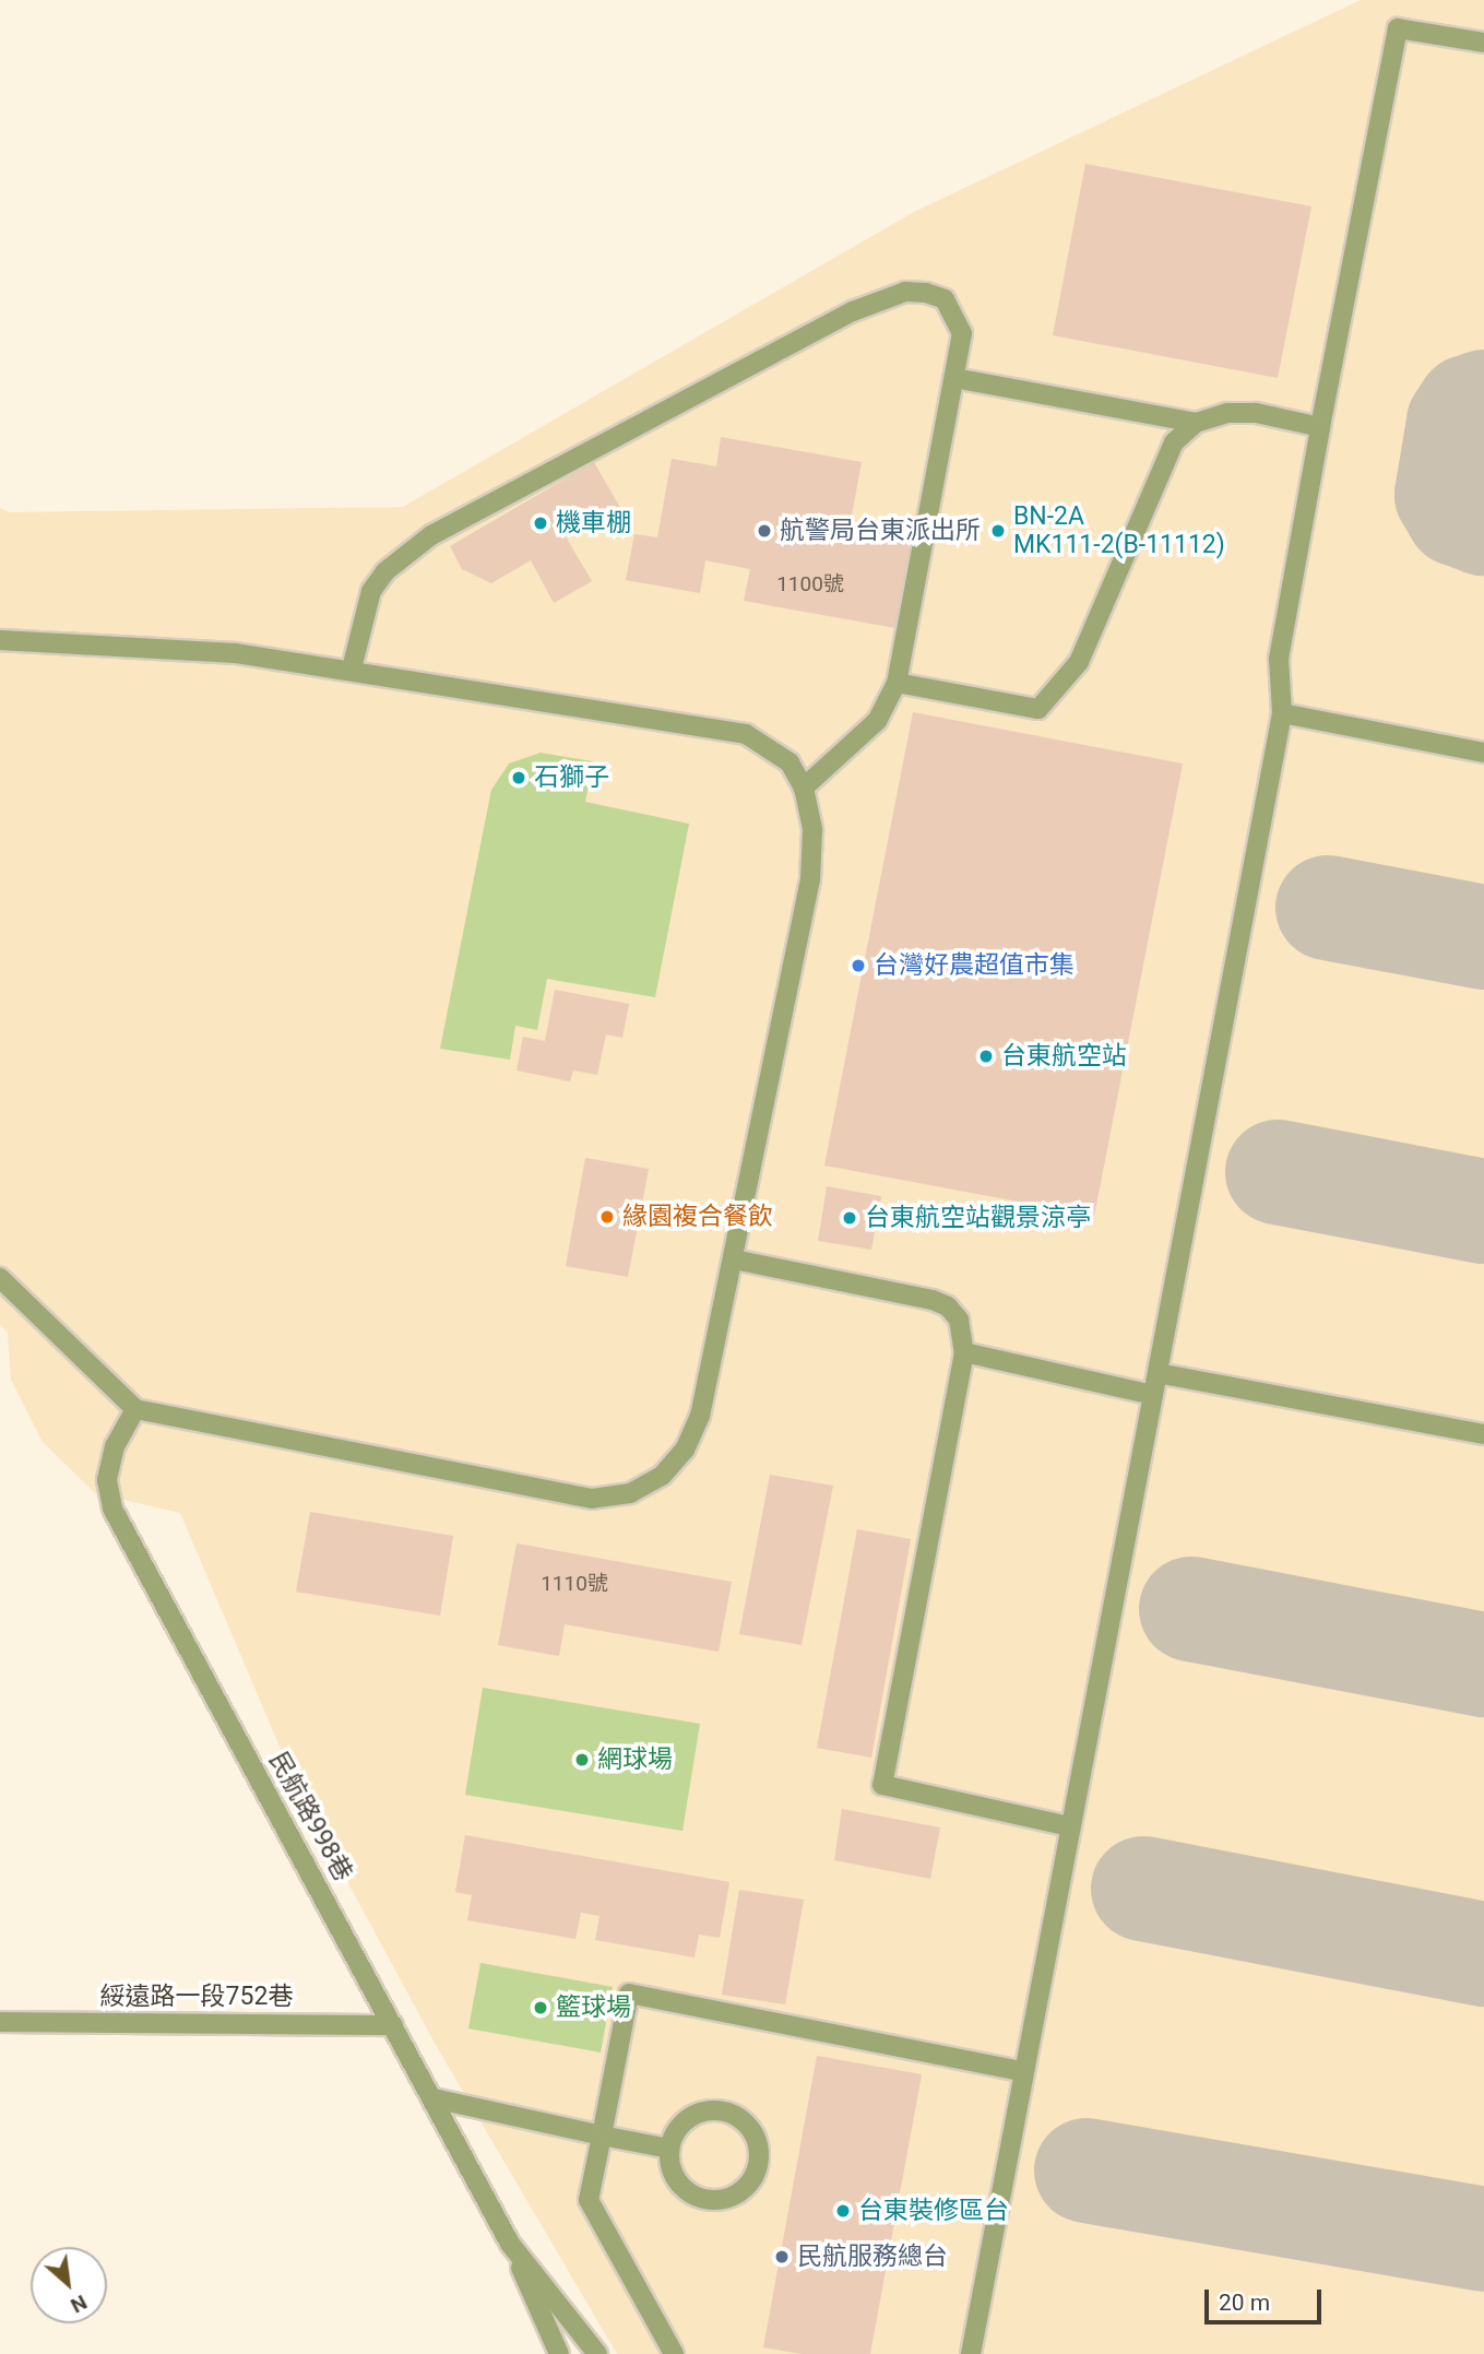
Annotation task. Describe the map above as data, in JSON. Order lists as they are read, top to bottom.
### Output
{
  "streets": {
    "street": ["民航路998巷", "綏遠路一段752巷"]
  },
  "crossings": [
    ["民航路998巷", "綏遠路一段752巷"]
  ],
  "places": [
    "機車棚",
    "航警局台東派出所",
    "BN-2A MK111-2(B-11112)",
    "石獅子",
    "台灣好農超值市集",
    "台東航空站",
    "緣園複合餐飲",
    "台東航空站觀景涼亭",
    "網球場",
    "籃球場",
    "台東裝修區台",
    "民航服務總台"
  ],
  "house_numbers": ["1100號", "1110號"],
  "scale_bar": "20 m",
  "north": "bottom right"
}
